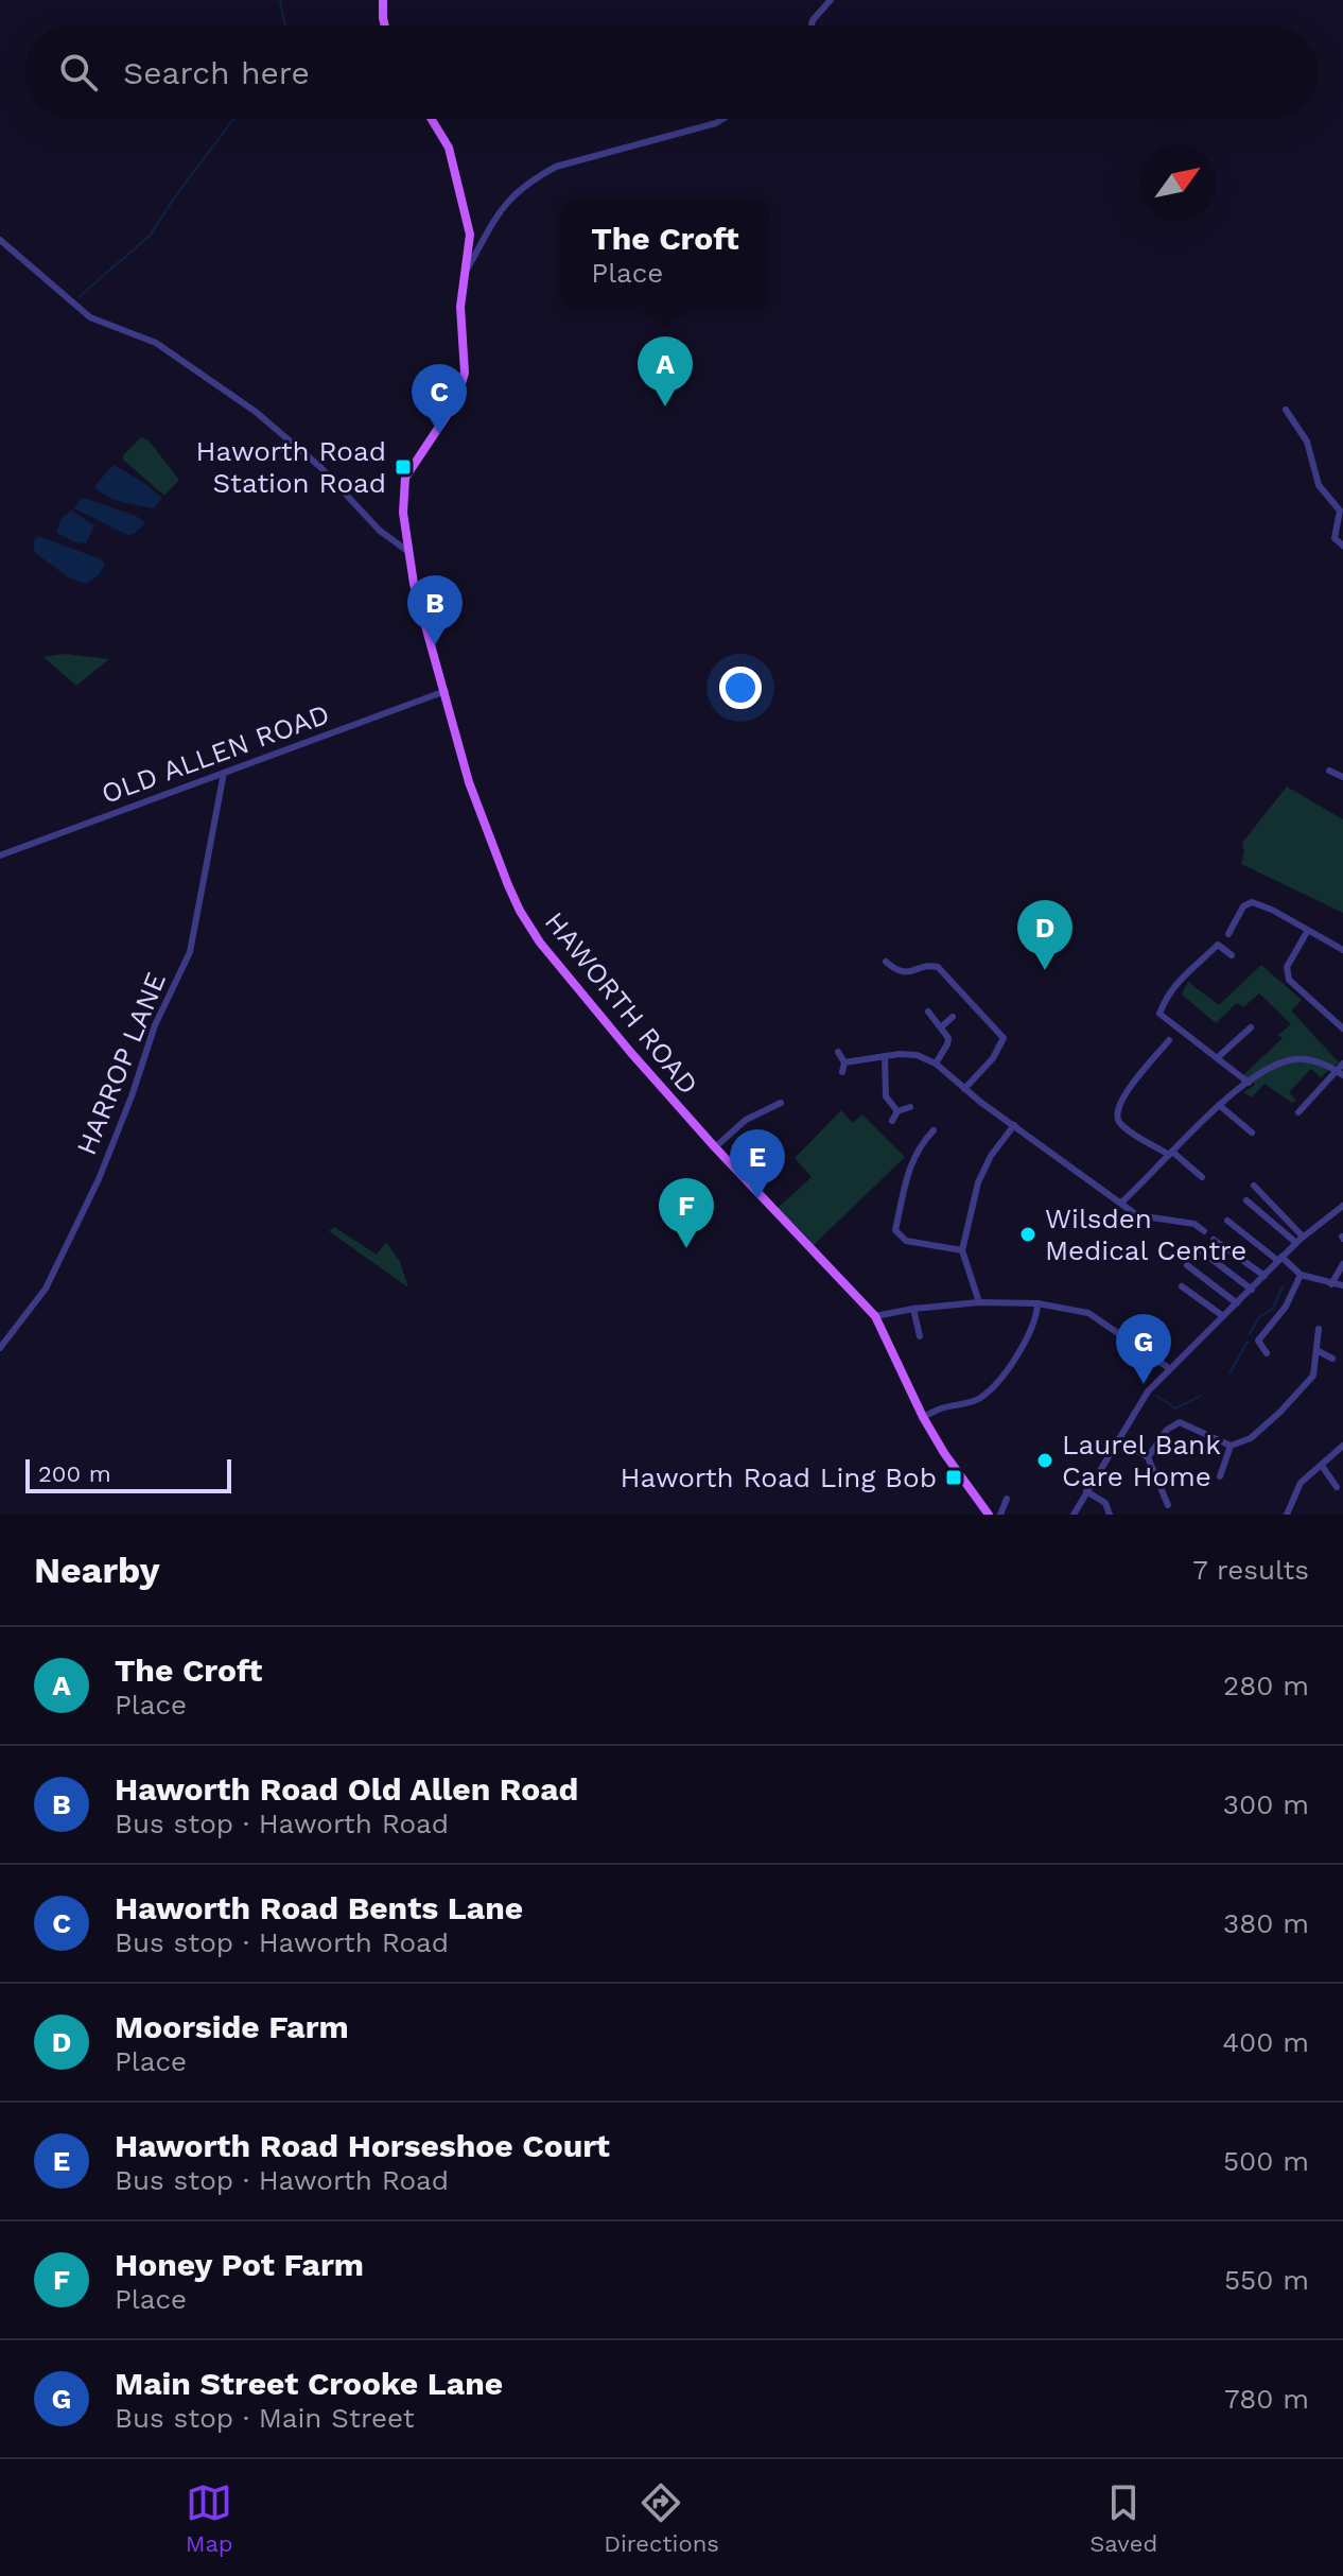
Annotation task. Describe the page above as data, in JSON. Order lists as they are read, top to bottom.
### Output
{
  "streets": {
    "main road": ["HAWORTH ROAD"],
    "street": ["OLD ALLEN ROAD", "HARROP LANE"]
  },
  "crossings": [
    ["OLD ALLEN ROAD", "HAWORTH ROAD"],
    ["OLD ALLEN ROAD", "HARROP LANE"]
  ],
  "places": {
    "transit": ["Haworth Road Station Road", "Haworth Road Ling Bob"],
    "other": ["Wilsden Medical Centre", "Laurel Bank Care Home"]
  },
  "scale_bar": "200 m",
  "north": "top right",
  "page": {
    "search": "Search here",
    "popup": ["The Croft", "Place"],
    "pins": [
      "A",
      "C",
      "B",
      "D",
      "E",
      "F",
      "G"
    ],
    "scale": "200 m",
    "heading": ["Nearby", "7 results"],
    "list": [
      {
        "mark": "A",
        "name": "The Croft",
        "note": "Place",
        "value": "280 m"
      },
      {
        "mark": "B",
        "name": "Haworth Road Old Allen Road",
        "note": "Bus stop · Haworth Road",
        "value": "300 m"
      },
      {
        "mark": "C",
        "name": "Haworth Road Bents Lane",
        "note": "Bus stop · Haworth Road",
        "value": "380 m"
      },
      {
        "mark": "D",
        "name": "Moorside Farm",
        "note": "Place",
        "value": "400 m"
      },
      {
        "mark": "E",
        "name": "Haworth Road Horseshoe Court",
        "note": "Bus stop · Haworth Road",
        "value": "500 m"
      },
      {
        "mark": "F",
        "name": "Honey Pot Farm",
        "note": "Place",
        "value": "550 m"
      },
      {
        "mark": "G",
        "name": "Main Street Crooke Lane",
        "note": "Bus stop · Main Street",
        "value": "780 m"
      }
    ],
    "nav": ["Map", "Directions", "Saved"]
  }
}
